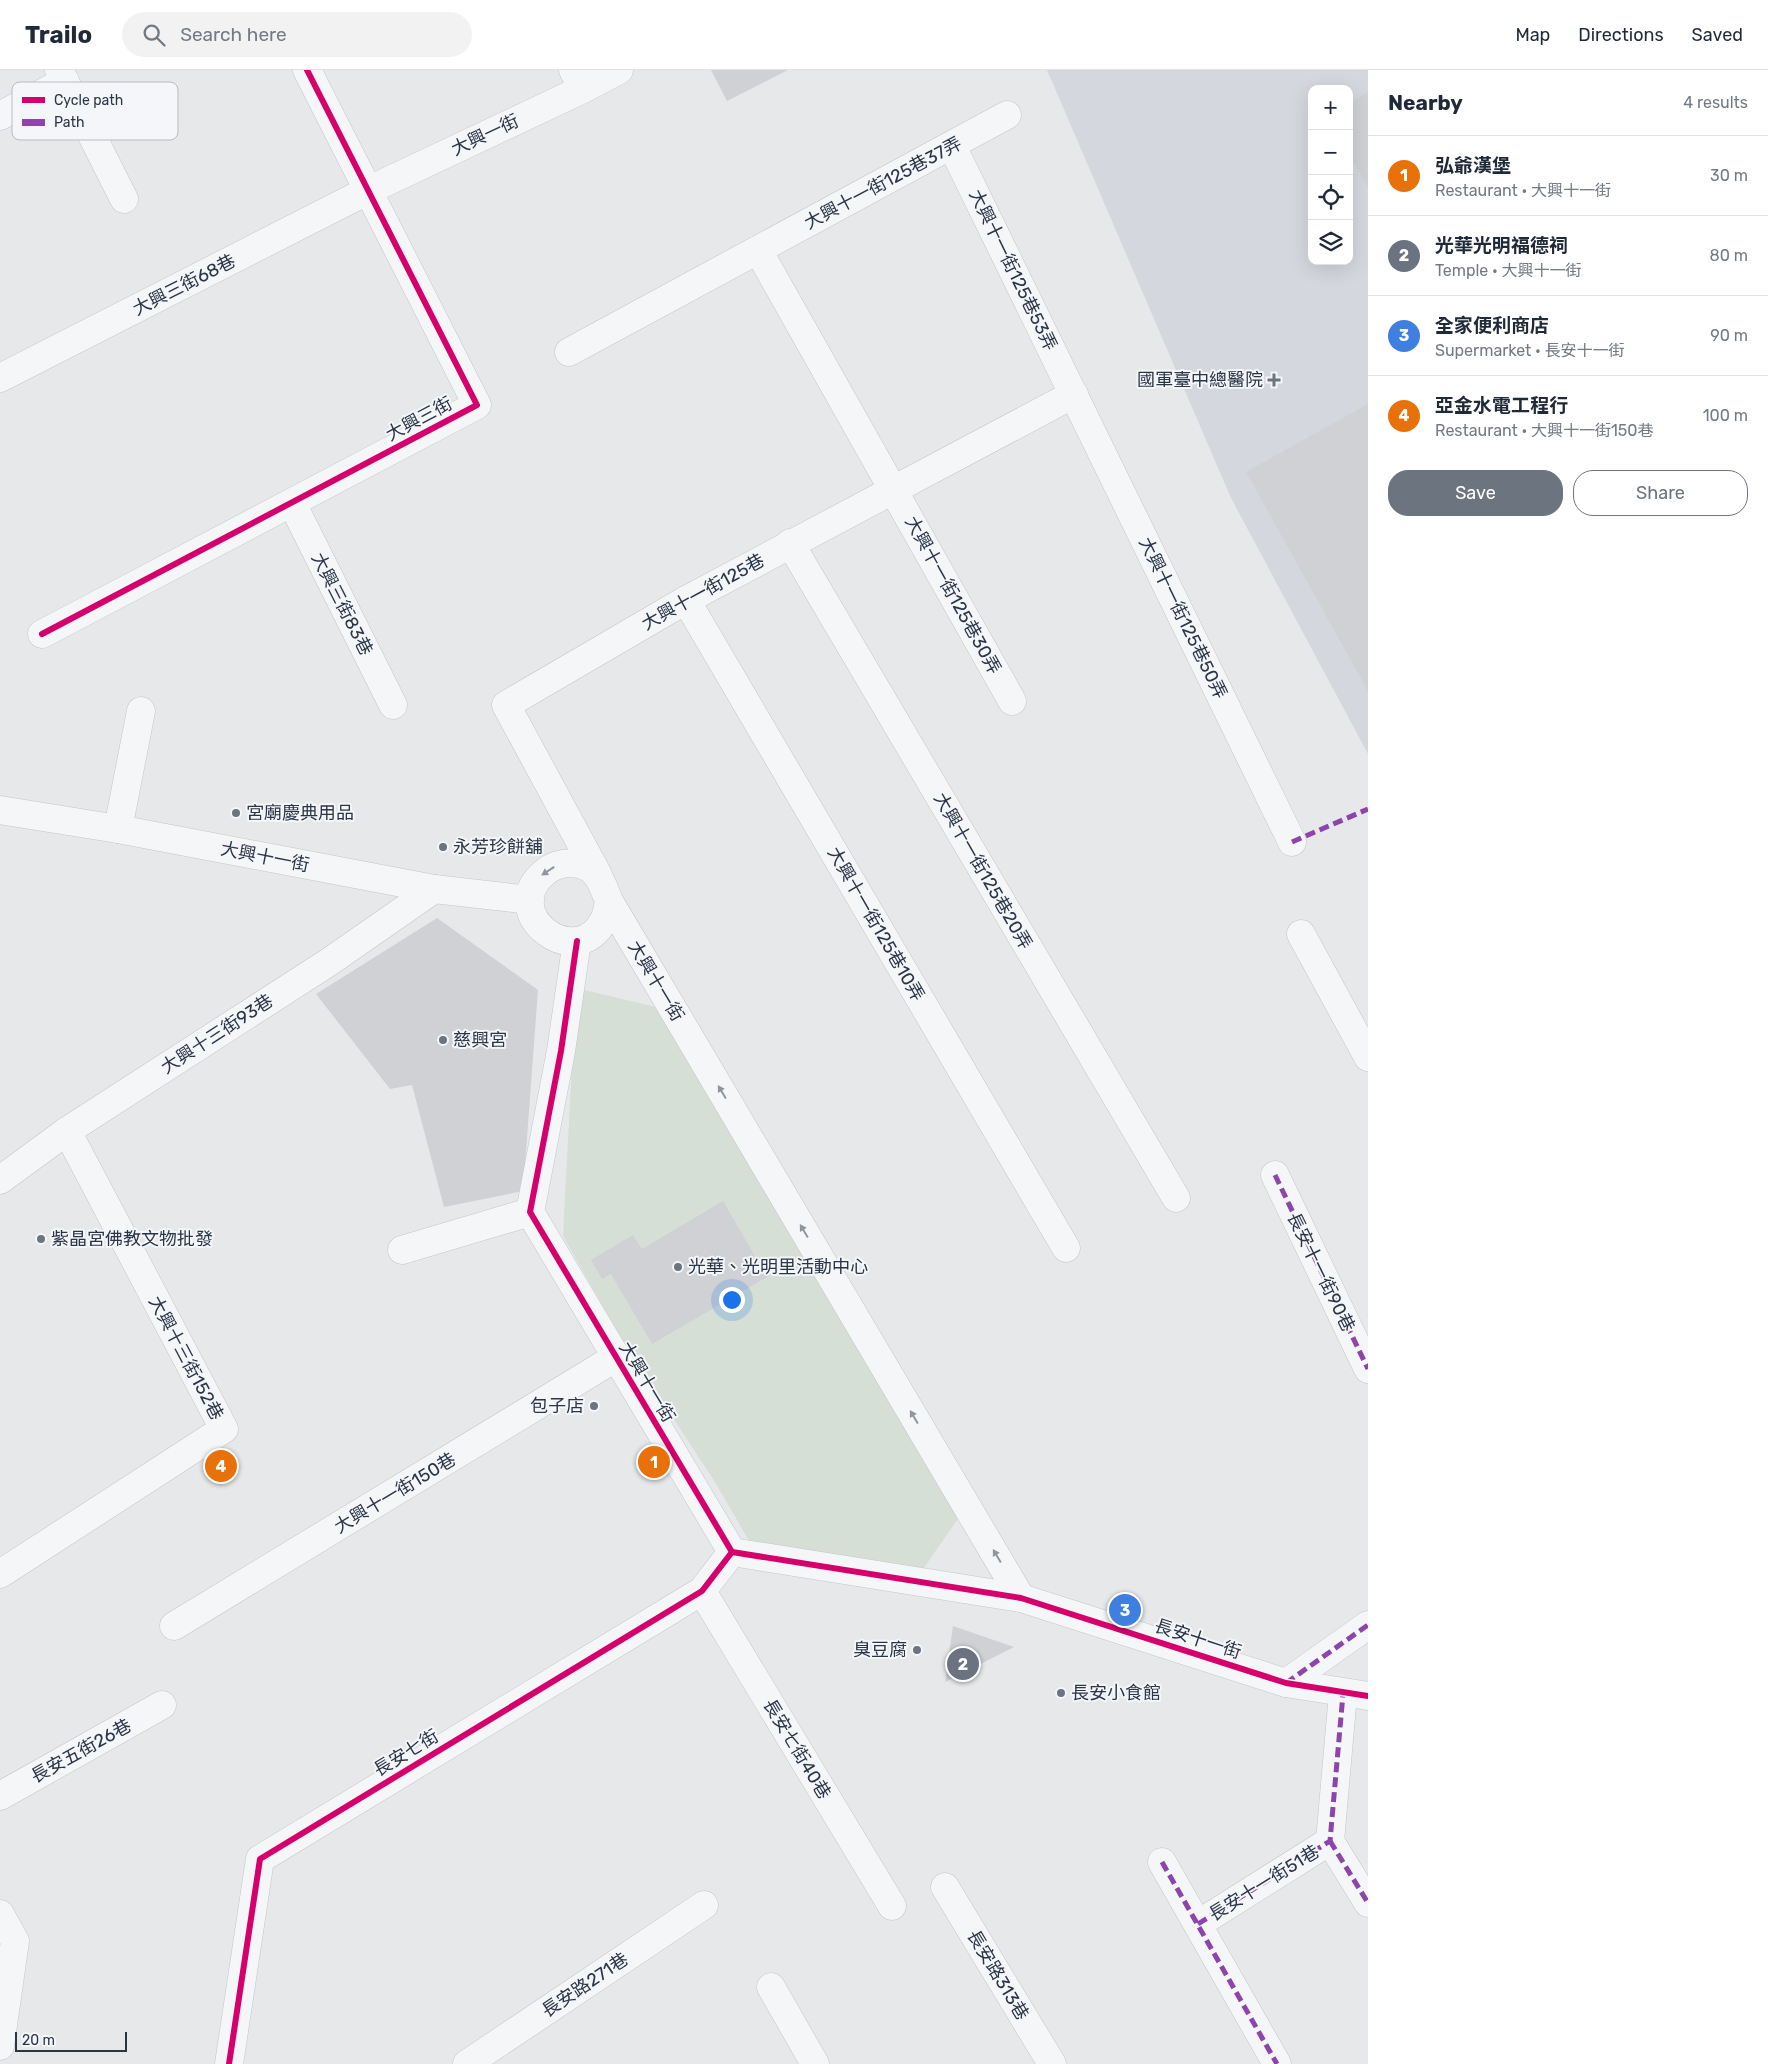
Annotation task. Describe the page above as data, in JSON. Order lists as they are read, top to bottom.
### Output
{
  "streets": {
    "street": [
      "大興一街",
      "大興十一街125巷37弄",
      "大興十一街125巷53弄",
      "大興三街68巷",
      "大興三街",
      "大興十一街125巷",
      "大興十一街125巷30弄",
      "大興三街83巷",
      "大興十一街125巷50弄",
      "大興十一街",
      "大興十一街125巷20弄",
      "大興十一街125巷10弄",
      "大興十三街93巷",
      "長安十一街90巷",
      "大興十三街152巷",
      "大興十一街150巷",
      "長安十一街",
      "長安七街40巷",
      "長安五街26巷",
      "長安七街",
      "長安十一街51巷",
      "長安路313巷",
      "長安路271巷"
    ]
  },
  "crossings": [
    ["大興一街", "大興三街68巷"],
    ["大興一街", "大興三街"],
    ["大興十一街125巷37弄", "大興十一街125巷53弄"],
    ["大興十一街125巷53弄", "大興十一街125巷"],
    ["大興十一街125巷53弄", "大興十一街125巷50弄"],
    ["大興三街68巷", "大興三街"],
    ["大興三街", "大興三街83巷"],
    ["大興十一街125巷", "大興十一街125巷30弄"],
    ["大興十一街125巷", "大興十一街125巷50弄"],
    ["大興十一街125巷", "大興十一街"],
    ["大興十一街125巷", "大興十一街125巷20弄"],
    ["大興十一街125巷", "大興十一街125巷10弄"],
    ["大興十一街", "大興十三街93巷"],
    ["大興十一街", "大興十一街150巷"],
    ["大興十一街", "長安十一街"],
    ["大興十一街", "長安七街"],
    ["大興十三街93巷", "大興十三街152巷"],
    ["長安十一街", "長安十一街51巷"],
    ["長安七街40巷", "長安七街"]
  ],
  "places": {
    "health": ["國軍臺中總醫院"],
    "other": [
      "宮廟慶典用品",
      "永芳珍餅舖",
      "慈興宮",
      "紫晶宮佛教文物批發",
      "光華、光明里活動中心",
      "包子店",
      "臭豆腐",
      "長安小食館"
    ]
  },
  "legend": ["Cycle path", "Path"],
  "scale_bar": "20 m",
  "page": {
    "header": "Trailo",
    "search": "Search here",
    "nav": ["Map", "Directions", "Saved"],
    "heading": ["Nearby", "4 results"],
    "map_buttons": ["+", "−"],
    "list": [
      {
        "mark": "1",
        "name": "弘爺漢堡",
        "note": "Restaurant · 大興十一街",
        "value": "30 m"
      },
      {
        "mark": "2",
        "name": "光華光明福德祠",
        "note": "Temple · 大興十一街",
        "value": "80 m"
      },
      {
        "mark": "3",
        "name": "全家便利商店",
        "note": "Supermarket · 長安十一街",
        "value": "90 m"
      },
      {
        "mark": "4",
        "name": "亞金水電工程行",
        "note": "Restaurant · 大興十一街150巷",
        "value": "100 m"
      }
    ],
    "buttons": ["Save", "Share"],
    "pins": [
      "1",
      "4",
      "3",
      "2"
    ],
    "scale": "20 m"
  }
}
